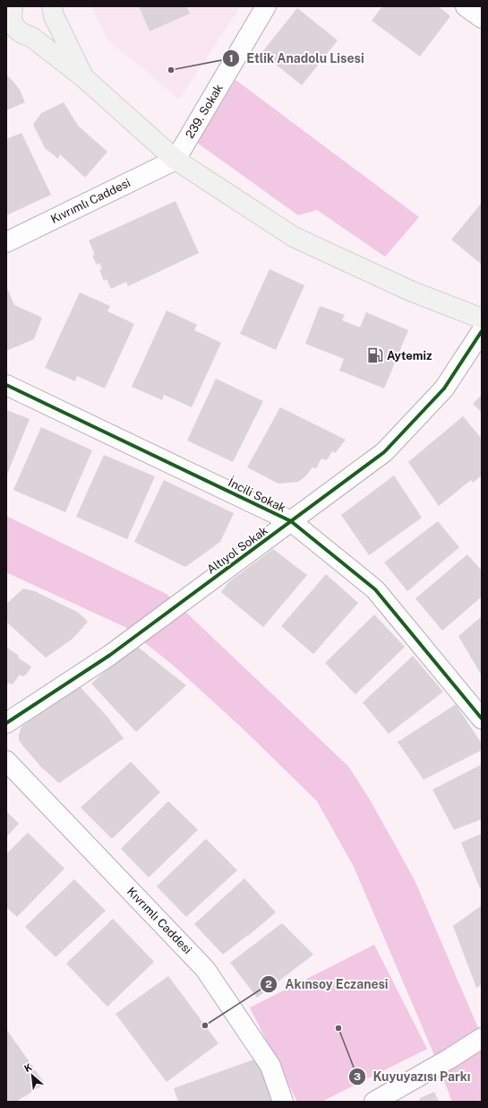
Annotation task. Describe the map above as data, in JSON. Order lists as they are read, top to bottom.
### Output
{
  "streets": {
    "street": [
      "239. Sokak",
      "Kıvrımlı Caddesi",
      "İncili Sokak",
      "Altıyol Sokak"
    ]
  },
  "crossings": [
    ["239. Sokak", "Kıvrımlı Caddesi"],
    ["İncili Sokak", "Altıyol Sokak"]
  ],
  "places": {
    "other": ["Etlik Anadolu Lisesi", "Akınsoy Eczanesi", "Kuyuyazısı Parkı"],
    "fuel station": ["Aytemiz"]
  },
  "north": "top left"
}
